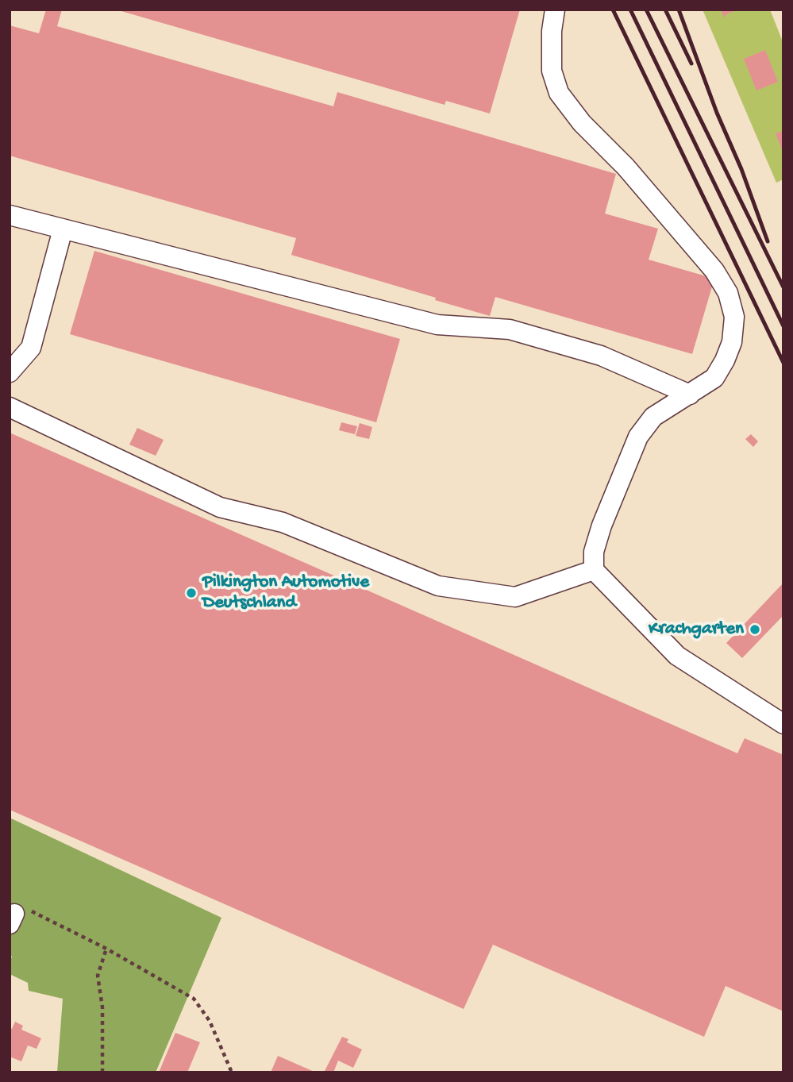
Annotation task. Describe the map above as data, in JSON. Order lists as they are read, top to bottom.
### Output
{
  "places": ["Pilkington Automotive Deutschland", "Krachgarten"]
}
